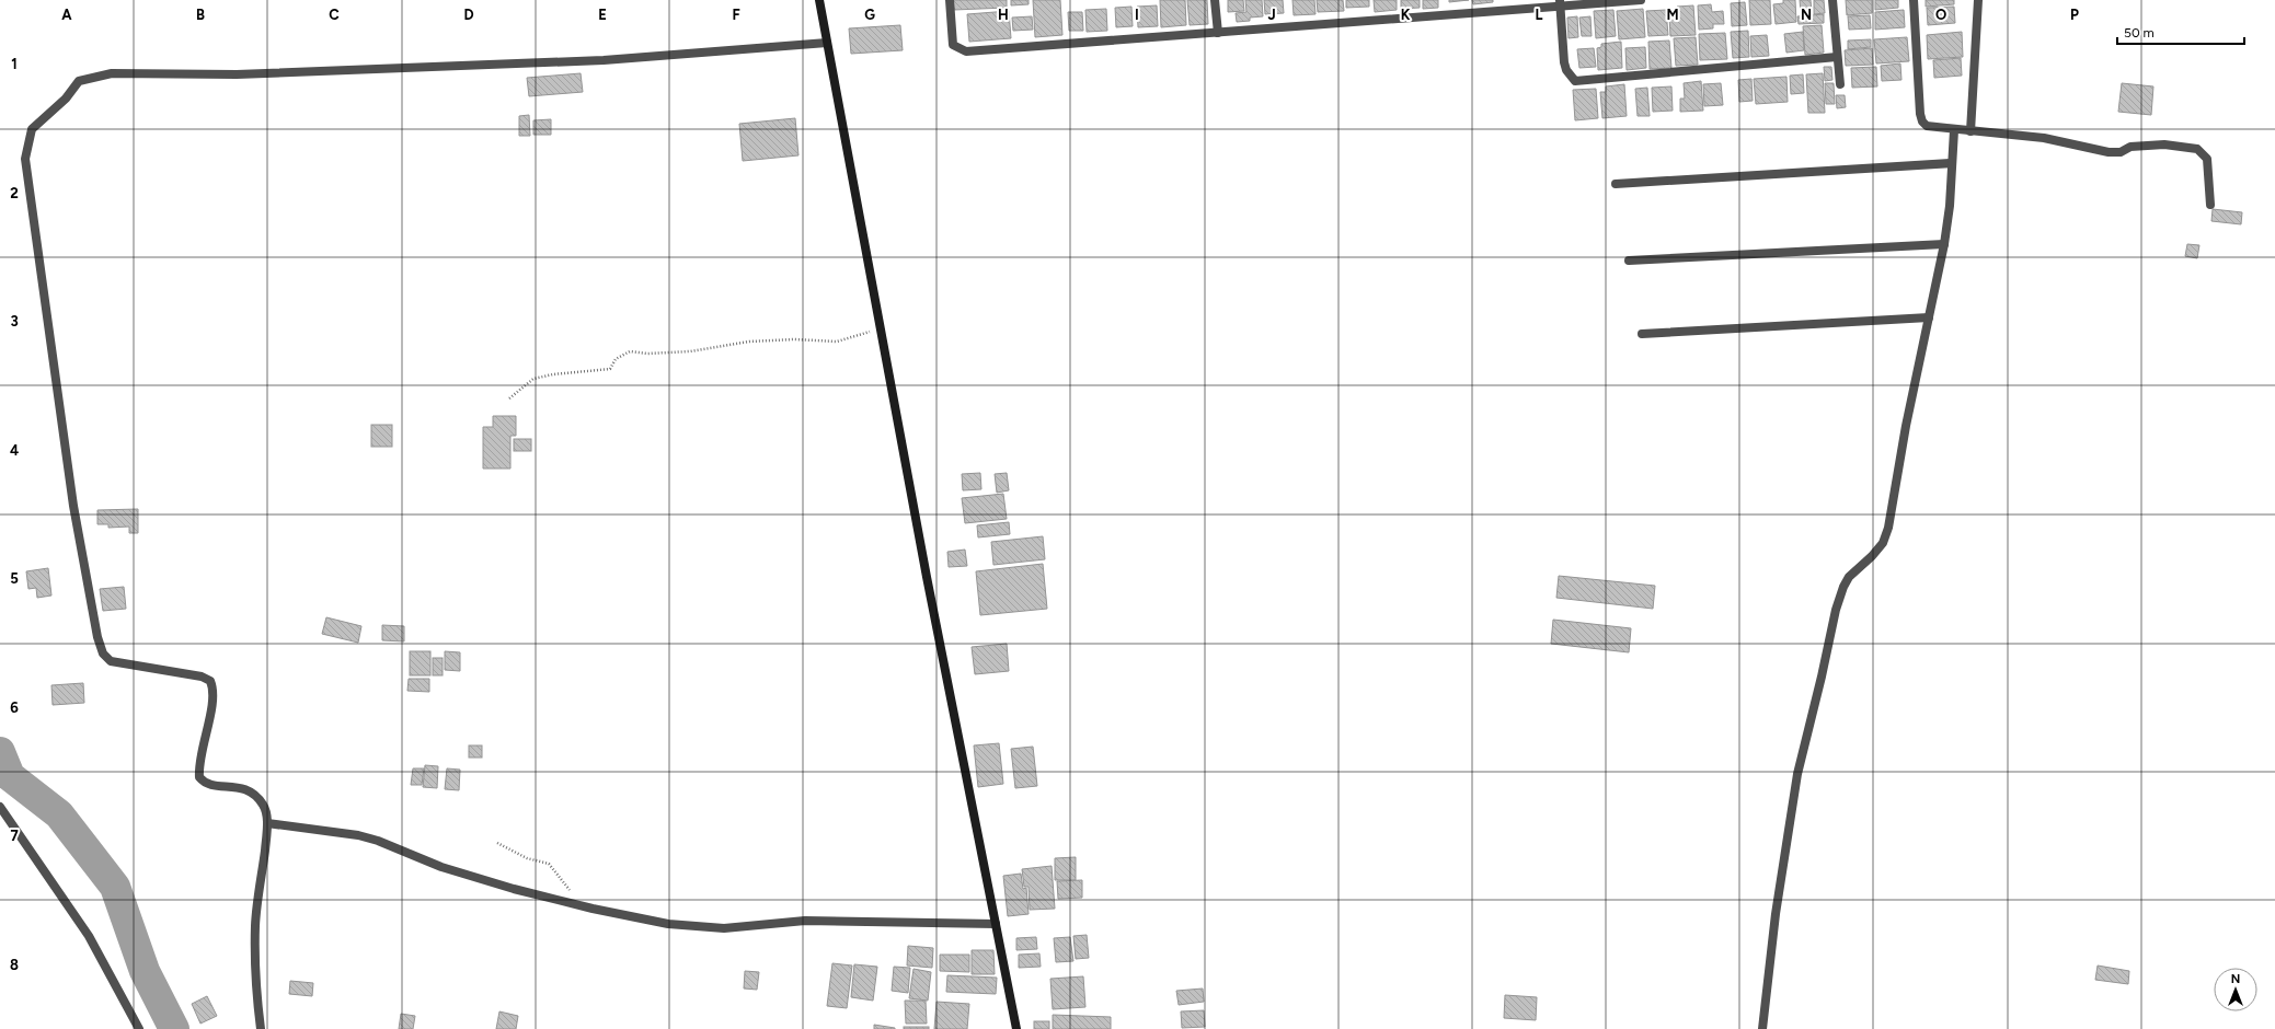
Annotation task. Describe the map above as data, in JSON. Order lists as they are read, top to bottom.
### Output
{
  "scale_bar": "50 m",
  "north": "top",
  "grid": {
    "columns": [
      "A",
      "B",
      "C",
      "D",
      "E",
      "F",
      "G",
      "H",
      "I",
      "J",
      "K",
      "L",
      "M",
      "N",
      "O",
      "P"
    ],
    "rows": [
      "1",
      "2",
      "3",
      "4",
      "5",
      "6",
      "7",
      "8"
    ]
  }
}
